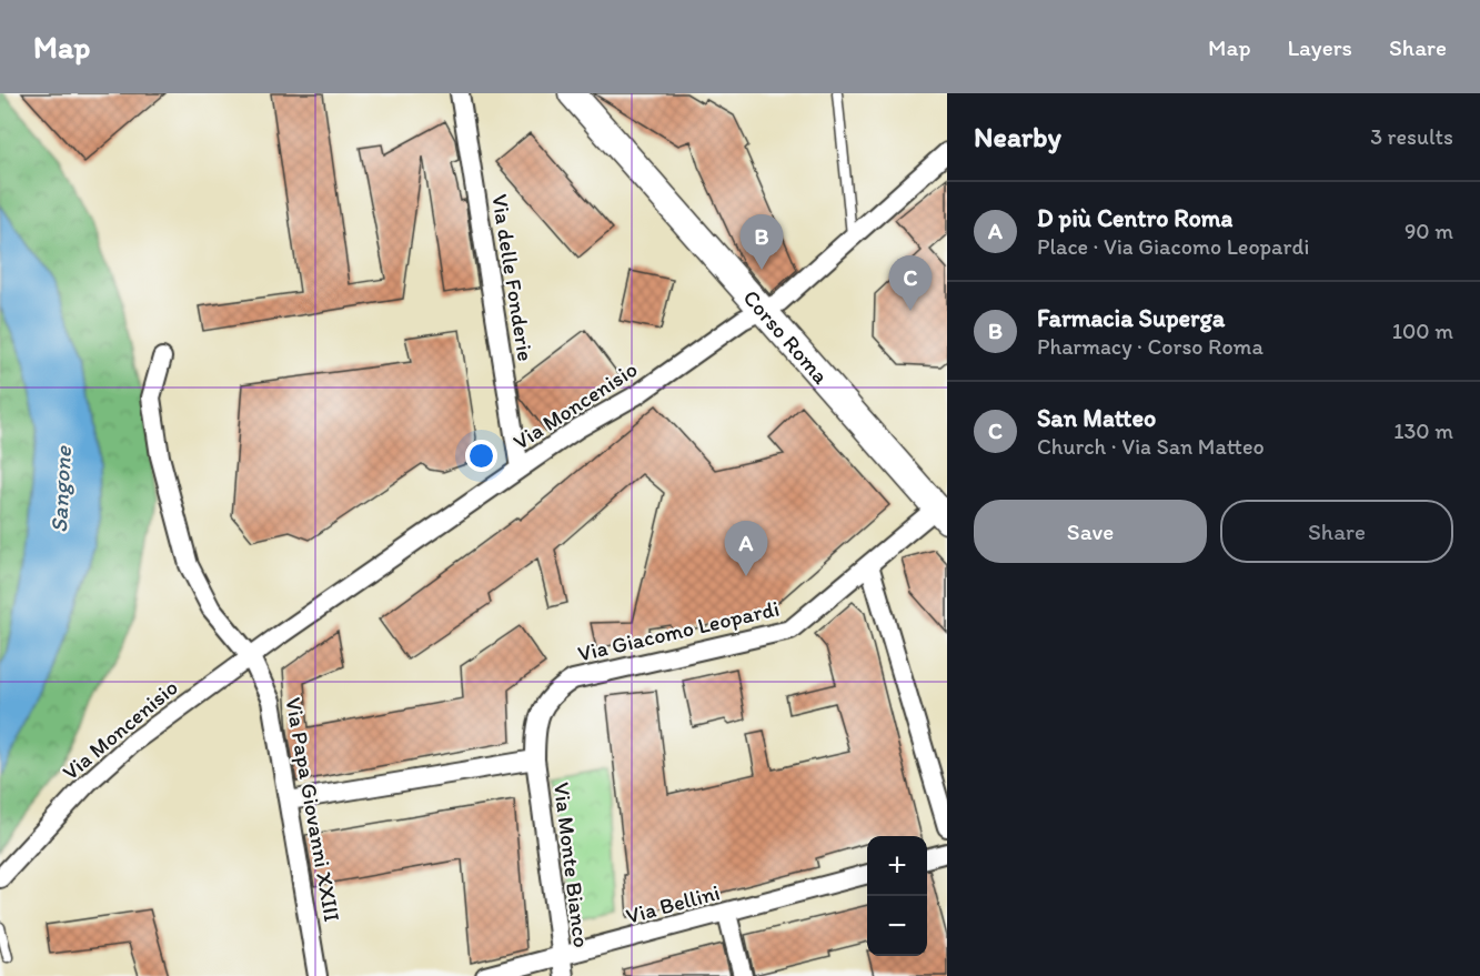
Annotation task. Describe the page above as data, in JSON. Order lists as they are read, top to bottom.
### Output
{
  "streets": {
    "street": [
      "Via delle Fonderie",
      "Corso Roma",
      "Via Moncenisio",
      "Via Giacomo Leopardi",
      "Via Papa Giovanni XXIII",
      "Via Monte Bianco",
      "Via Bellini"
    ]
  },
  "crossings": [
    ["Via delle Fonderie", "Via Moncenisio"],
    ["Corso Roma", "Via Moncenisio"],
    ["Corso Roma", "Via Giacomo Leopardi"],
    ["Via Moncenisio", "Via Papa Giovanni XXIII"],
    ["Via Giacomo Leopardi", "Via Monte Bianco"],
    ["Via Monte Bianco", "Via Bellini"]
  ],
  "water": ["Sangone"],
  "page": {
    "header": "Map",
    "nav": ["Map", "Layers", "Share"],
    "heading": ["Nearby", "3 results"],
    "list": [
      {
        "mark": "A",
        "name": "D più Centro Roma",
        "note": "Place · Via Giacomo Leopardi",
        "value": "90 m"
      },
      {
        "mark": "B",
        "name": "Farmacia Superga",
        "note": "Pharmacy · Corso Roma",
        "value": "100 m"
      },
      {
        "mark": "C",
        "name": "San Matteo",
        "note": "Church · Via San Matteo",
        "value": "130 m"
      }
    ],
    "pins": ["B", "C", "A"],
    "buttons": ["Save", "Share"],
    "map_buttons": ["+", "−"]
  }
}
